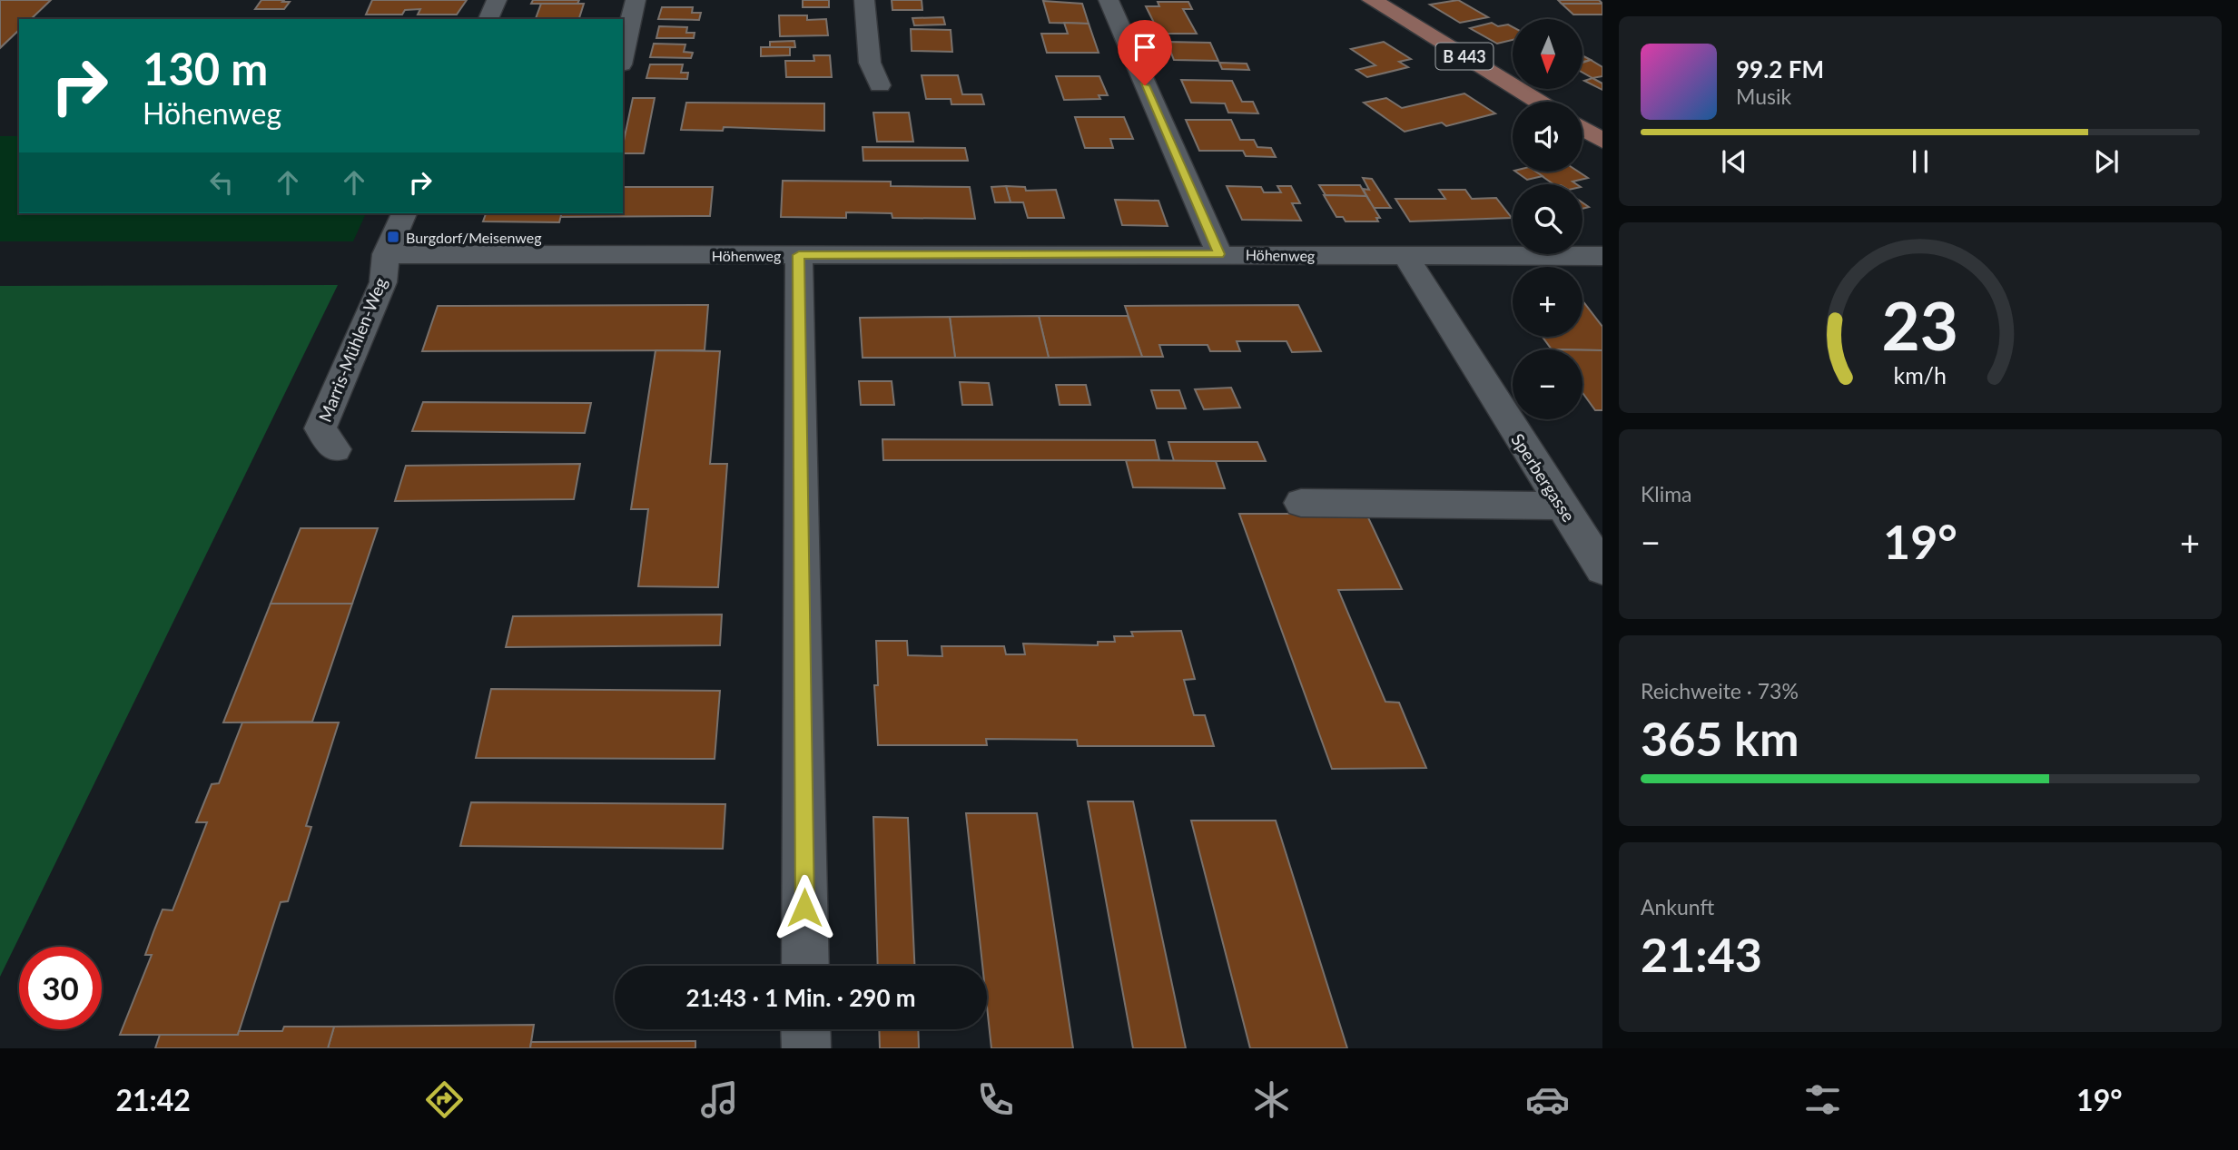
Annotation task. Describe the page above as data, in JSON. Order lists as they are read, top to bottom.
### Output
{
  "streets": {
    "main road": ["B 443"],
    "street": ["Höhenweg", "Marris-Mühlen-Weg", "Sperbergasse"]
  },
  "crossings": [
    ["Höhenweg", "Marris-Mühlen-Weg"],
    ["Höhenweg", "Sperbergasse"]
  ],
  "places": {
    "transit": ["Burgdorf/Meisenweg"]
  },
  "north": "bottom",
  "page": {
    "map_buttons": ["+", "−"],
    "turn": ["130 m", "Höhenweg"],
    "song": ["99.2 FM", "Musik"],
    "tile": [
      "Klima",
      ["Reichweite · 73%", "365 km"],
      ["Ankunft", "21:43"]
    ],
    "heat": ["−", "19°", "+"],
    "limit": "30",
    "trip": "21:43 · 1 Min. · 290 m",
    "tabs": ["21:42", "19°"],
    "gauge": ["23", "km/h"]
  }
}
